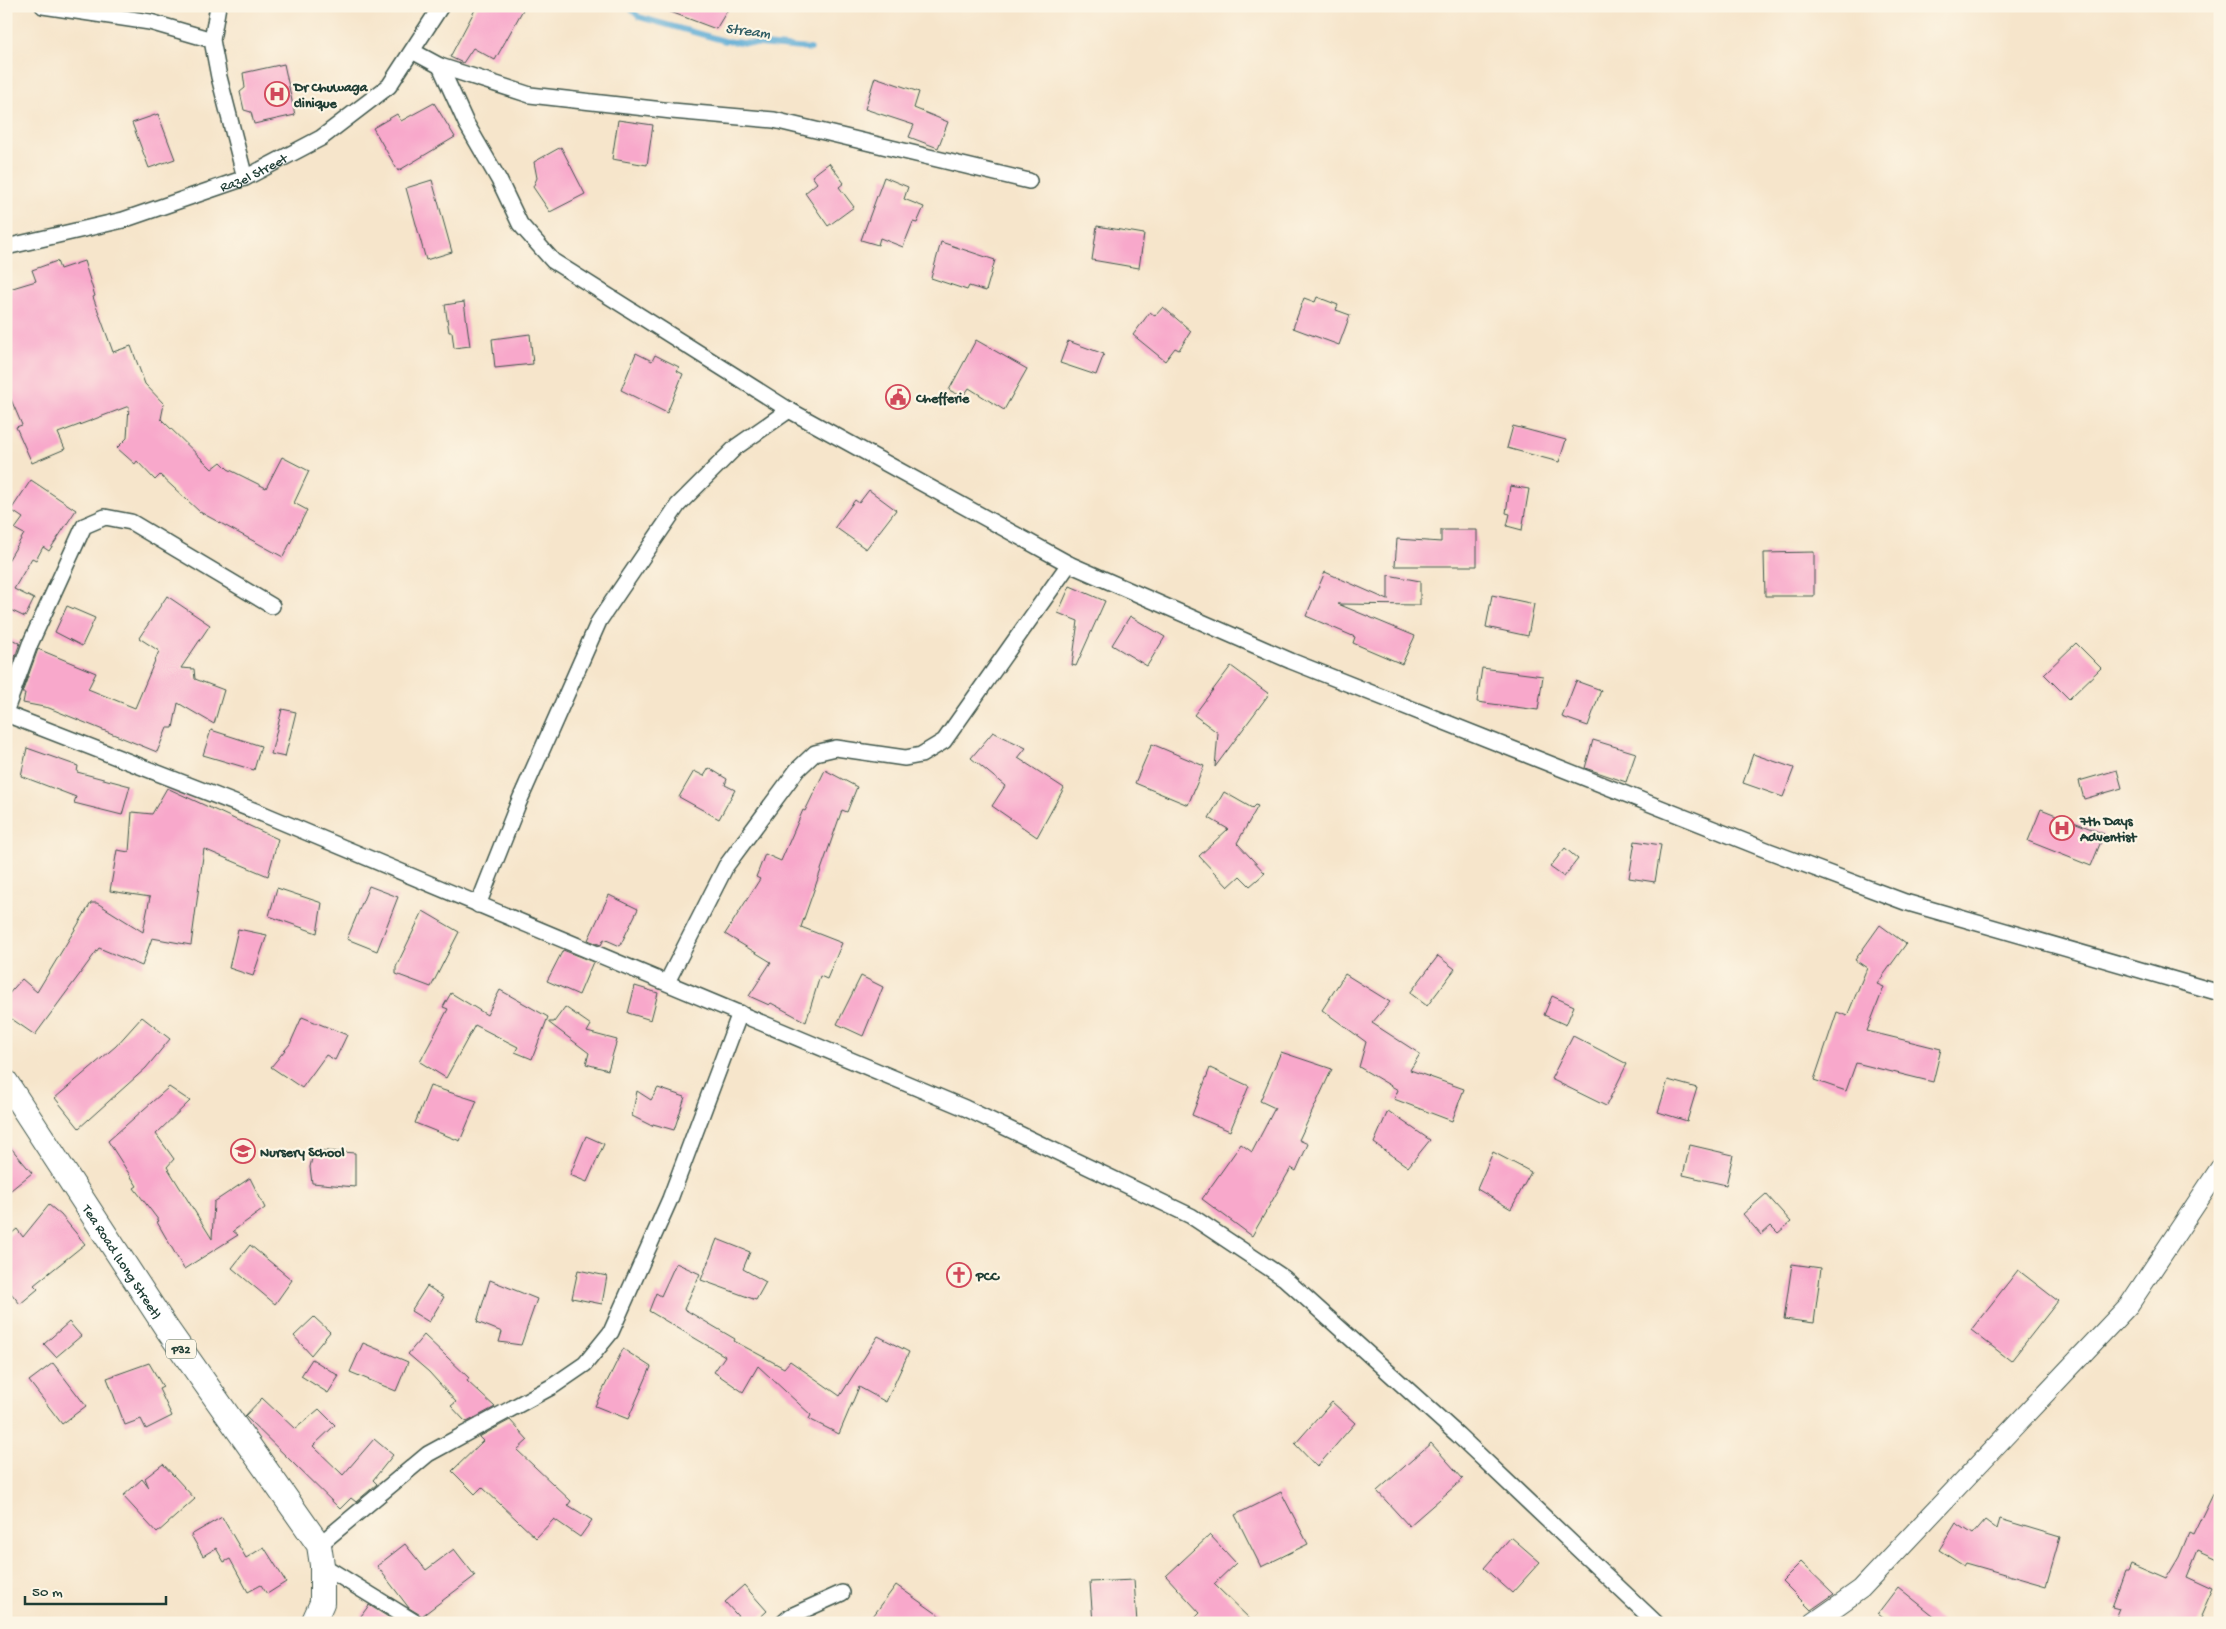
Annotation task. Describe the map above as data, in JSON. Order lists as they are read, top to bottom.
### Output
{
  "streets": {
    "main road": ["Tea Road (Long Street)", "P32"],
    "street": ["Razel Street"]
  },
  "water": ["Stream"],
  "places": {
    "hospital": ["Dr Chuwaga clinique", "7th Days Adventist"],
    "public building": ["Chefferie"],
    "school or university": ["Nursery School"],
    "church": ["PCC"]
  },
  "scale_bar": "50 m"
}
